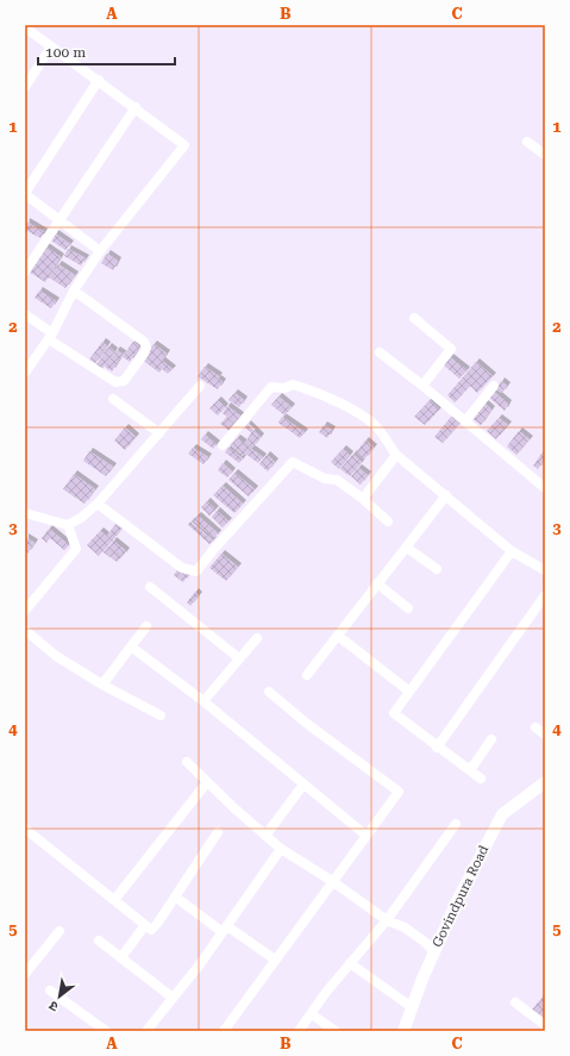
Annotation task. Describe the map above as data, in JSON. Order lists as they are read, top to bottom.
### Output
{
  "streets": {
    "street": ["Govindpura Road"]
  },
  "scale_bar": "100 m",
  "north": "bottom left",
  "grid": {
    "columns": ["A", "B", "C"],
    "rows": [
      "1",
      "2",
      "3",
      "4",
      "5"
    ]
  }
}
